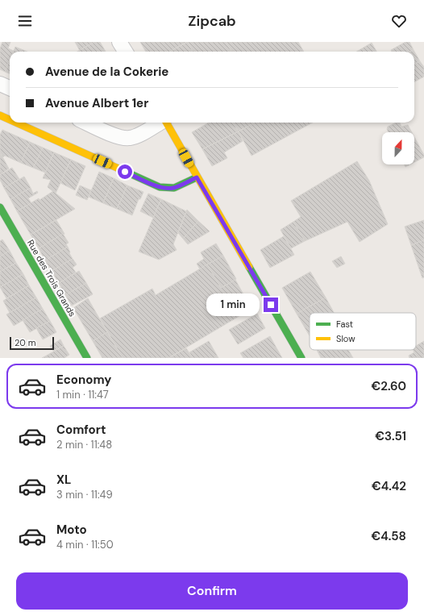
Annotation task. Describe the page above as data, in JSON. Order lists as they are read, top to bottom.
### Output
{
  "streets": {
    "street": ["Rue des Trois Grands"]
  },
  "legend": ["Fast", "Slow"],
  "scale_bar": "20 m",
  "north": "top",
  "page": {
    "header": "Zipcab",
    "banner": ["Avenue de la Cokerie", "Avenue Albert 1er"],
    "bubble": "1 min",
    "scale": "20 m",
    "list": [
      {
        "name": "Economy",
        "note": "1 min · 11:47",
        "value": "€2.60"
      },
      {
        "name": "Comfort",
        "note": "2 min · 11:48",
        "value": "€3.51"
      },
      {
        "name": "XL",
        "note": "3 min · 11:49",
        "value": "€4.42"
      },
      {
        "name": "Moto",
        "note": "4 min · 11:50",
        "value": "€4.58"
      }
    ],
    "buttons": "Confirm"
  }
}
